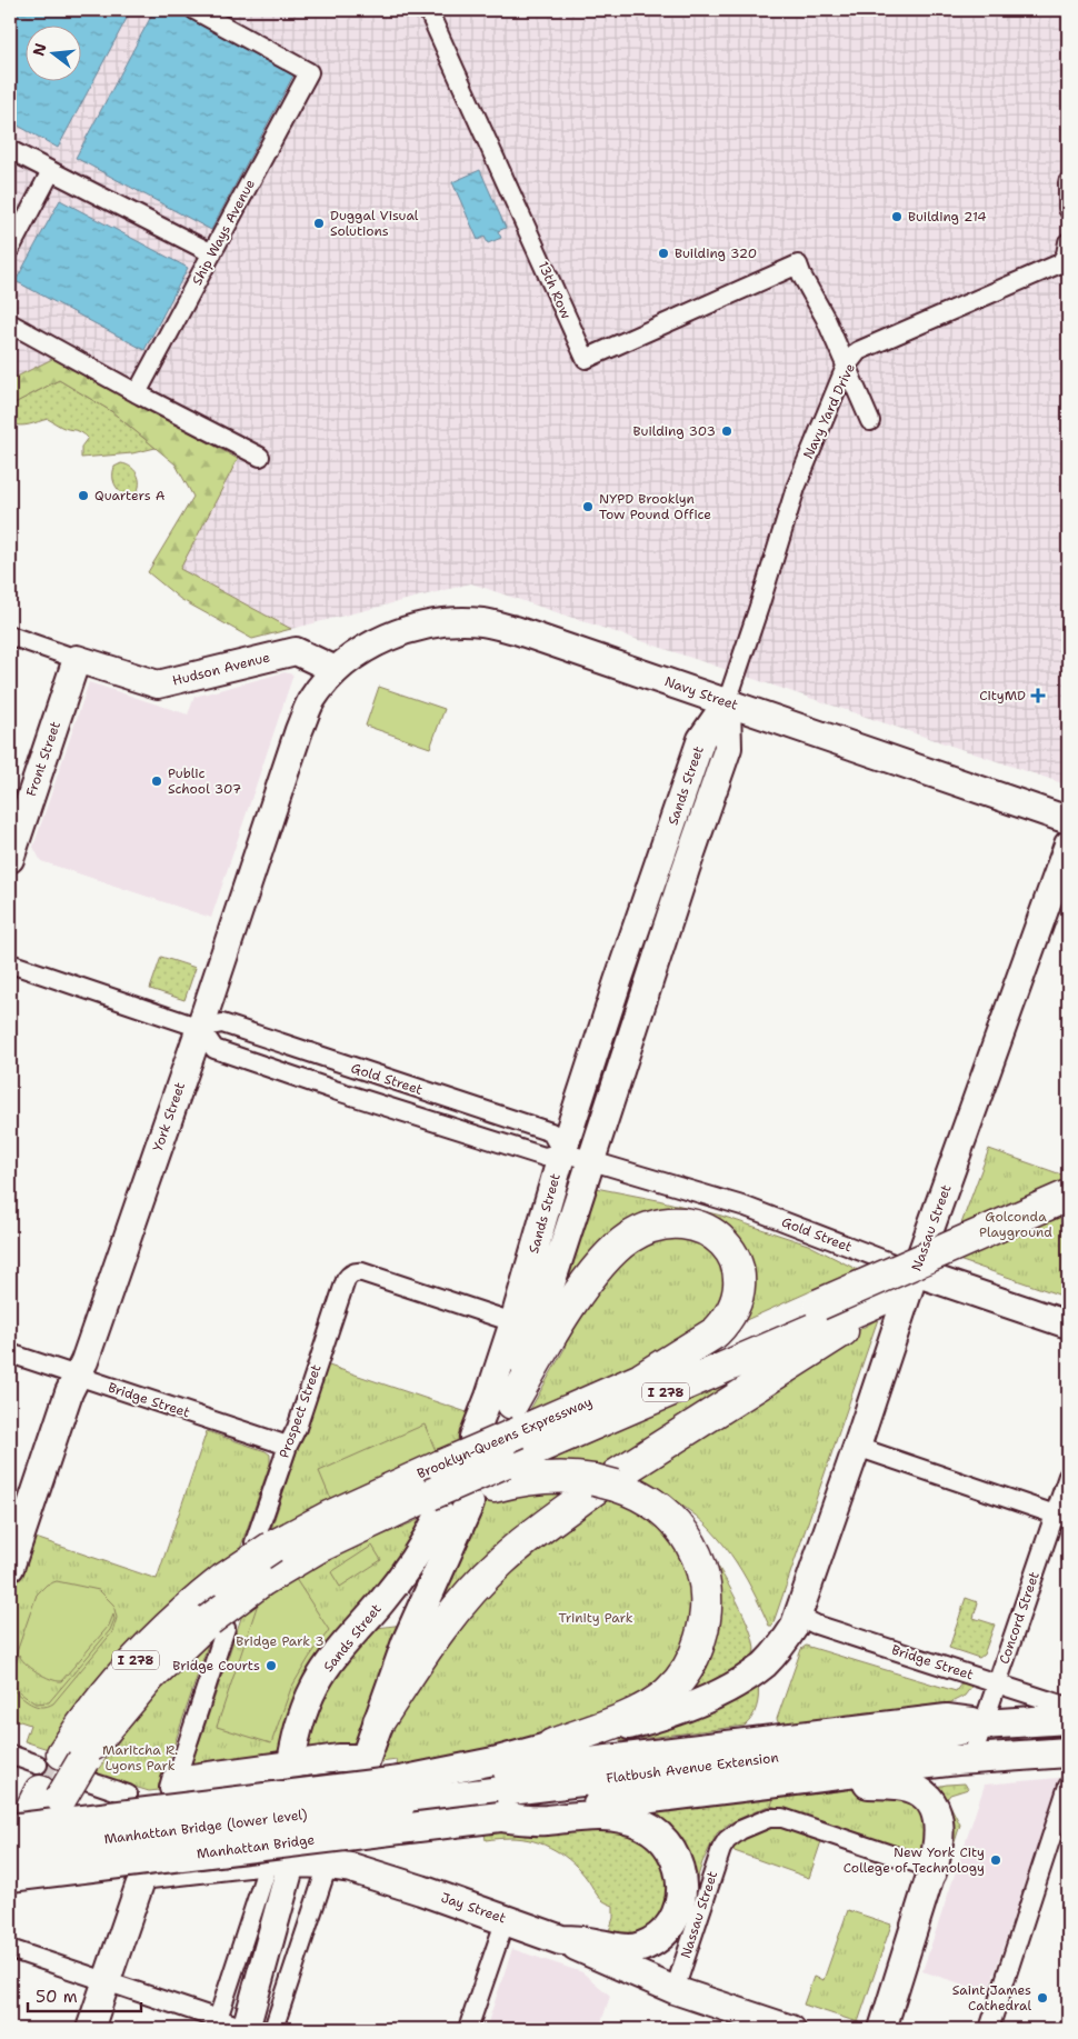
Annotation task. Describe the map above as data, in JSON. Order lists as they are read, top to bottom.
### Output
{
  "streets": {
    "highway": ["I 278", "Brooklyn-Queens Expressway"],
    "main road": [
      "Hudson Avenue",
      "Navy Street",
      "Front Street",
      "Sands Street",
      "Gold Street",
      "York Street",
      "Nassau Street",
      "Flatbush Avenue Extension",
      "Manhattan Bridge (lower level)",
      "Manhattan Bridge",
      "Jay Street"
    ],
    "street": [
      "Ship Ways Avenue",
      "13th Row",
      "Navy Yard Drive",
      "Bridge Street",
      "Prospect Street",
      "Concord Street"
    ]
  },
  "crossings": [
    ["13th Row", "Navy Yard Drive"],
    ["Navy Yard Drive", "Navy Street"],
    ["Navy Yard Drive", "Sands Street"],
    ["Hudson Avenue", "Navy Street"],
    ["Hudson Avenue", "Front Street"],
    ["Hudson Avenue", "York Street"],
    ["Navy Street", "Sands Street"],
    ["Navy Street", "York Street"],
    ["Sands Street", "Gold Street"],
    ["Sands Street", "Prospect Street"],
    ["Sands Street", "Brooklyn-Queens Expressway"],
    ["Gold Street", "York Street"],
    ["Gold Street", "Nassau Street"],
    ["York Street", "Bridge Street"],
    ["Nassau Street", "Bridge Street"],
    ["Nassau Street", "Flatbush Avenue Extension"],
    ["Nassau Street", "Jay Street"],
    ["Bridge Street", "Prospect Street"],
    ["Bridge Street", "Concord Street"],
    ["Prospect Street", "Brooklyn-Queens Expressway"],
    ["Concord Street", "Flatbush Avenue Extension"],
    ["Flatbush Avenue Extension", "Manhattan Bridge (lower level)"],
    ["Flatbush Avenue Extension", "Manhattan Bridge"]
  ],
  "parks": [
    "Golconda Playground",
    "Trinity Park",
    "Bridge Park 3",
    "Maritcha R. Lyons Park"
  ],
  "places": {
    "other": [
      "Building 214",
      "Duggal Visual Solutions",
      "Building 320",
      "Building 303",
      "Quarters A",
      "NYPD Brooklyn Tow Pound Office",
      "Public School 307",
      "Bridge Courts",
      "New York City College of Technology",
      "Saint James Cathedral"
    ],
    "health": ["CityMD"]
  },
  "scale_bar": "50 m",
  "north": "left"
}
